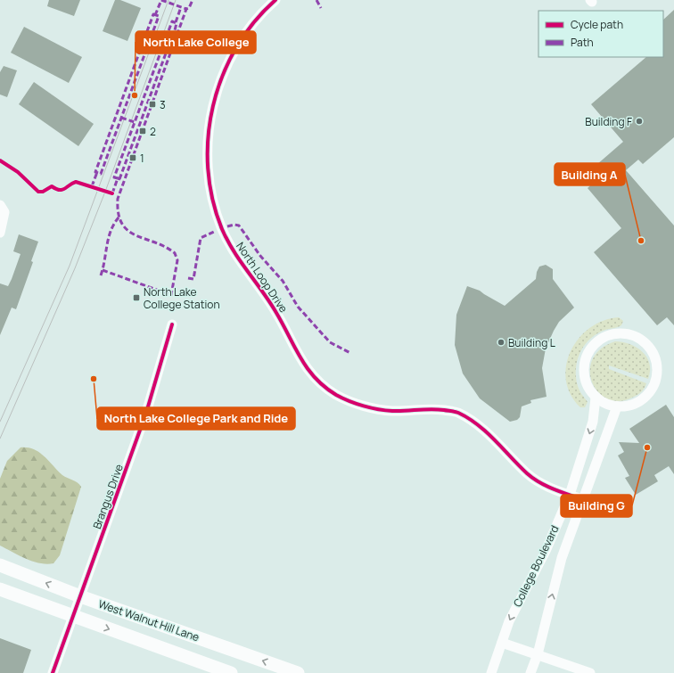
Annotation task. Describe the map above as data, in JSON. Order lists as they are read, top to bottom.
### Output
{
  "streets": {
    "main road": ["West Walnut Hill Lane"],
    "street": ["North Loop Drive", "Brangus Drive", "College Boulevard"]
  },
  "crossings": [
    ["North Loop Drive", "College Boulevard"],
    ["Brangus Drive", "West Walnut Hill Lane"]
  ],
  "places": {
    "other": [
      "North Lake College",
      "Building F",
      "Building A",
      "Building L",
      "North Lake College Park and Ride",
      "Building G"
    ],
    "transit": [
      "3",
      "2",
      "1",
      "North Lake College Station"
    ]
  },
  "legend": ["Cycle path", "Path"]
}
